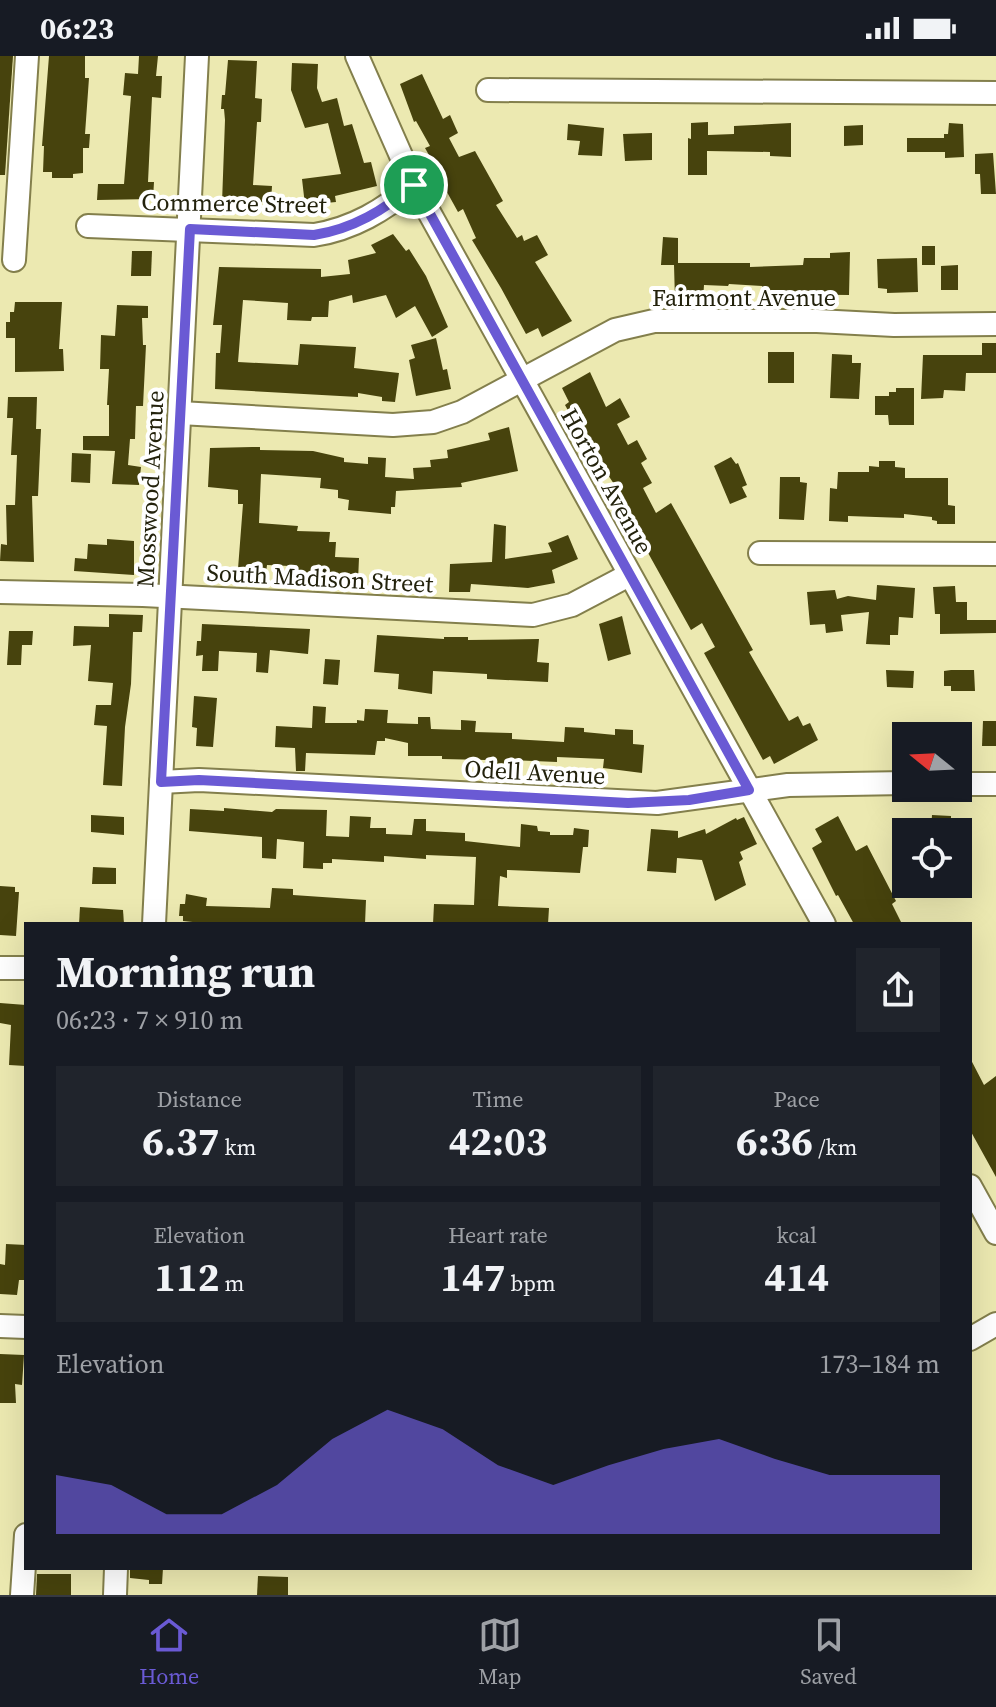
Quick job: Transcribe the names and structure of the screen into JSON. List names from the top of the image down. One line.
{"streets":{"street":["Commerce Street","Fairmont Avenue","Horton Avenue","Mosswood Avenue","South Madison Street","Odell Avenue"]},"crossings":[["Commerce Street","Horton Avenue"],["Commerce Street","Mosswood Avenue"],["Fairmont Avenue","Horton Avenue"],["Fairmont Avenue","Mosswood Avenue"],["Horton Avenue","South Madison Street"],["Horton Avenue","Odell Avenue"],["Mosswood Avenue","South Madison Street"],["Mosswood Avenue","Odell Avenue"]],"north":"left","page":{"status":"06:23","heading":["Morning run","06:23 · 7 × 910 m"],"stats":[["Distance","6.37 km"],["Time","42:03"],["Pace","6:36 /km"],["Elevation","112 m"],["Heart rate","147 bpm"],["kcal","414"]],"chart":["Elevation","173–184 m"],"tabs":["Home","Map","Saved"]}}
